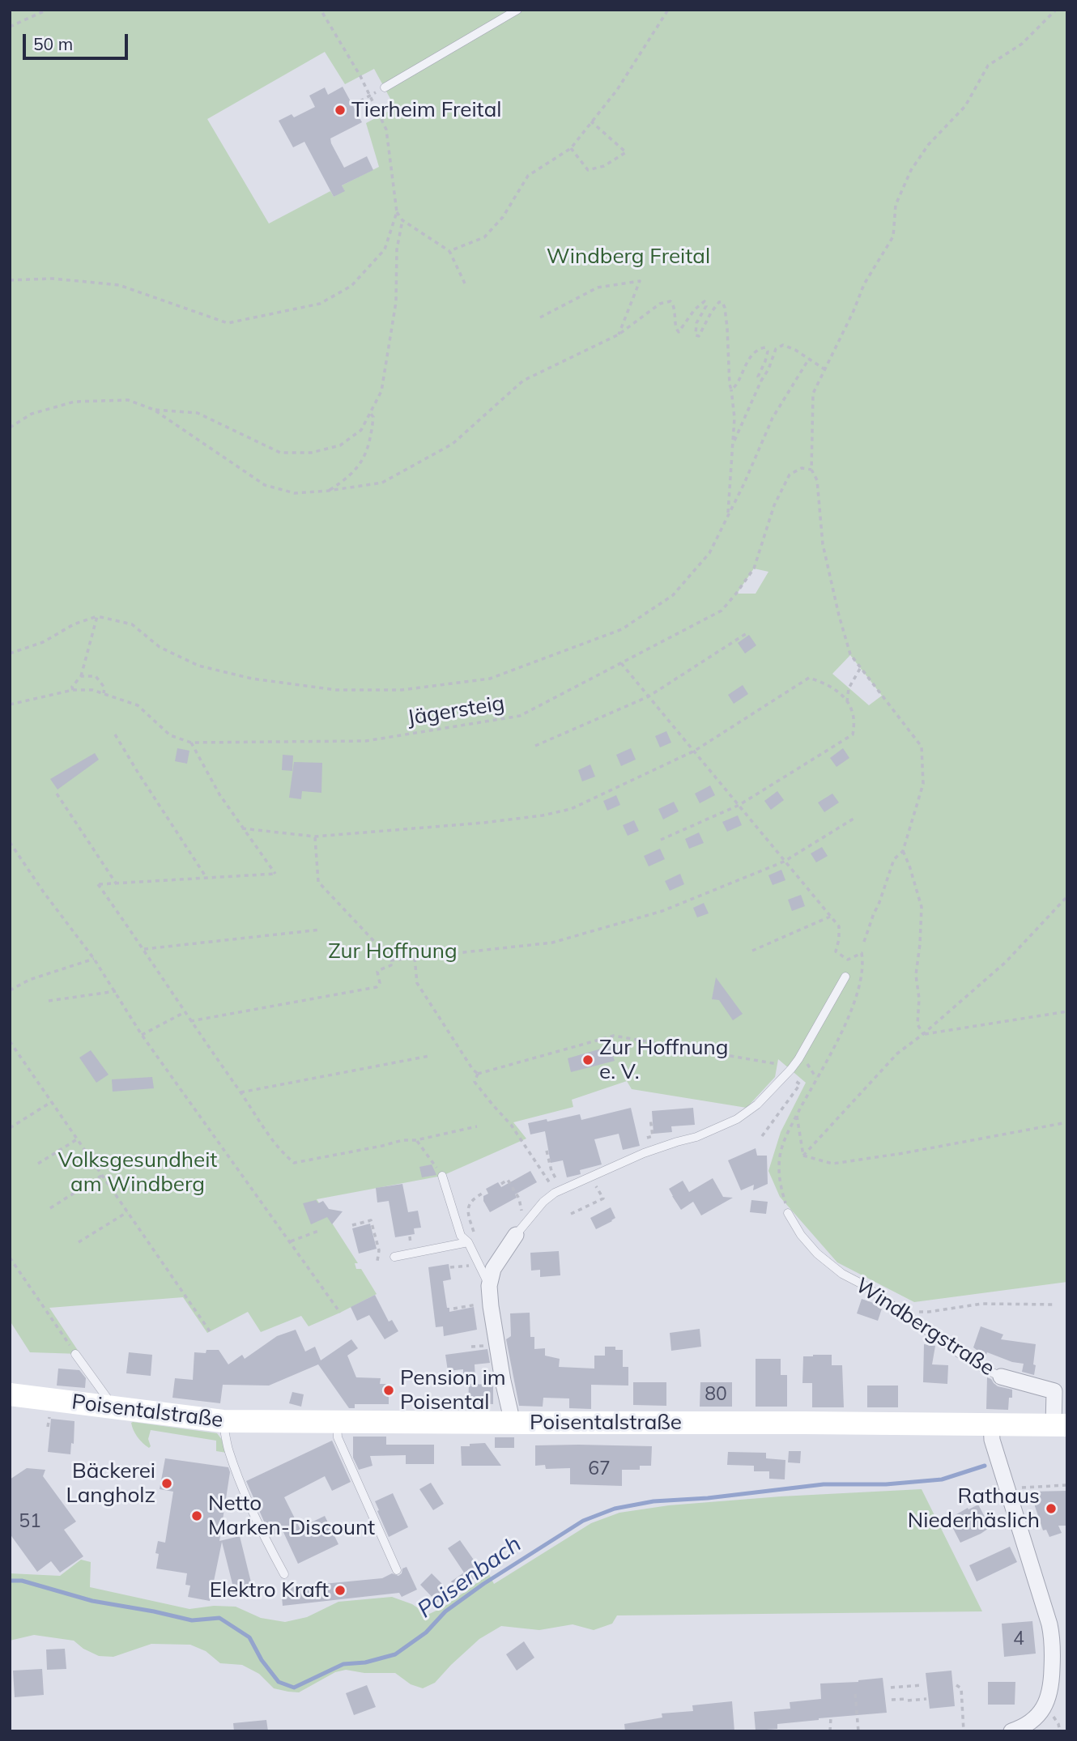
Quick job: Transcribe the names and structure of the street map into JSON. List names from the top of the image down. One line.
{"streets":{"main road":["Poisentalstraße"],"street":["Windbergstraße"],"path":["Jägersteig"]},"crossings":[["Windbergstraße","Poisentalstraße"]],"water":["Poisenbach"],"parks":["Windberg Freital","Zur Hoffnung","Volksgesundheit am Windberg"],"places":["Tierheim Freital","Zur Hoffnung e. V.","Pension im Poisental","Bäckerei Langholz","Rathaus Niederhäslich","Netto Marken-Discount","Elektro Kraft"],"house_numbers":["80","67","51","4"],"scale_bar":"50 m"}
